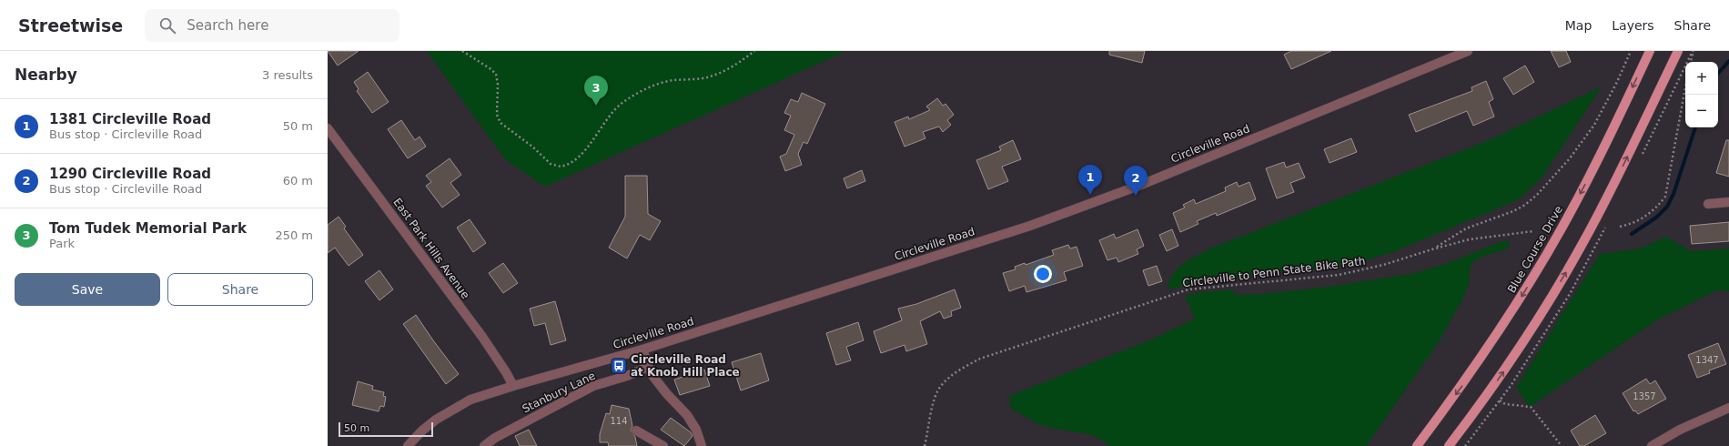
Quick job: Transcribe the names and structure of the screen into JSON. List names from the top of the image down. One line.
{"streets":{"main road":["Blue Course Drive"],"street":["Circleville Road","East Park Hills Avenue","Stanbury Lane"],"path":["Circleville to Penn State Bike Path"]},"crossings":[["Circleville Road","East Park Hills Avenue"]],"places":{"bus stop":["Circleville Road at Knob Hill Place"]},"house_numbers":["1347","1357","114"],"scale_bar":"50 m","page":{"header":"Streetwise","search":"Search here","nav":["Map","Layers","Share"],"heading":["Nearby","3 results"],"map_buttons":["+","−"],"pins":["3","1","2"],"list":[{"mark":"1","name":"1381 Circleville Road","note":"Bus stop · Circleville Road","value":"50 m"},{"mark":"2","name":"1290 Circleville Road","note":"Bus stop · Circleville Road","value":"60 m"},{"mark":"3","name":"Tom Tudek Memorial Park","note":"Park","value":"250 m"}],"buttons":["Save","Share"],"scale":"50 m"}}
